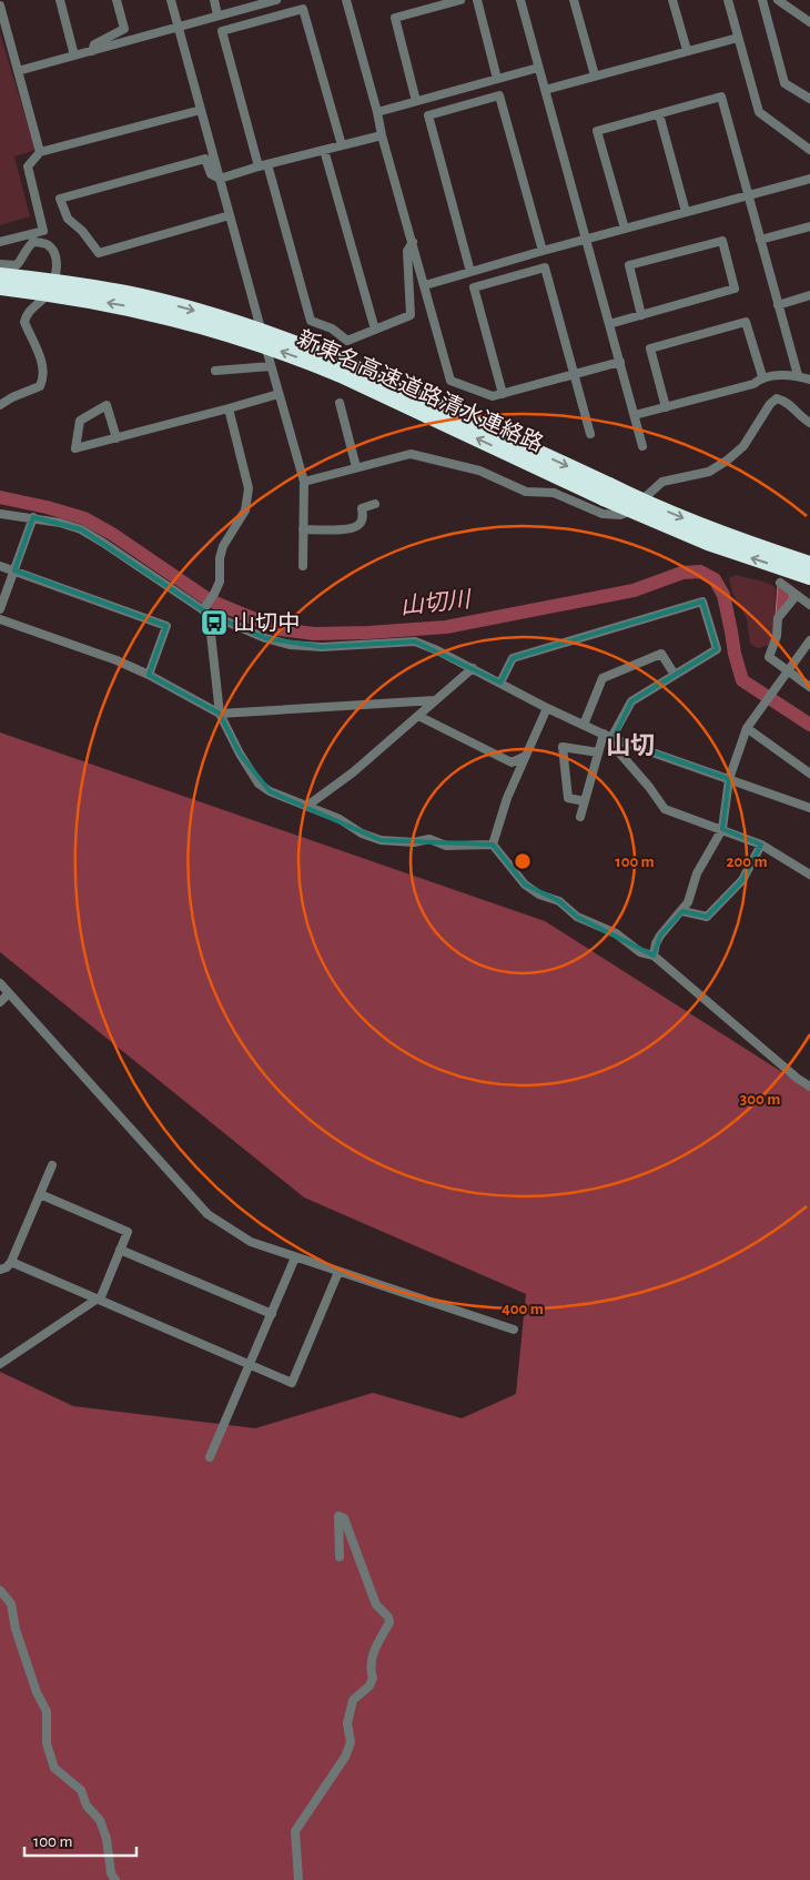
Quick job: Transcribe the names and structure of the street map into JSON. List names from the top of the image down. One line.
{"streets":{"highway":["新東名高速道路清水連絡路"]},"districts":["山切"],"water":["山切川"],"places":{"bus stop":["山切中"]},"scale_bar":"100 m","rings":["100 m","200 m","300 m","400 m"]}
